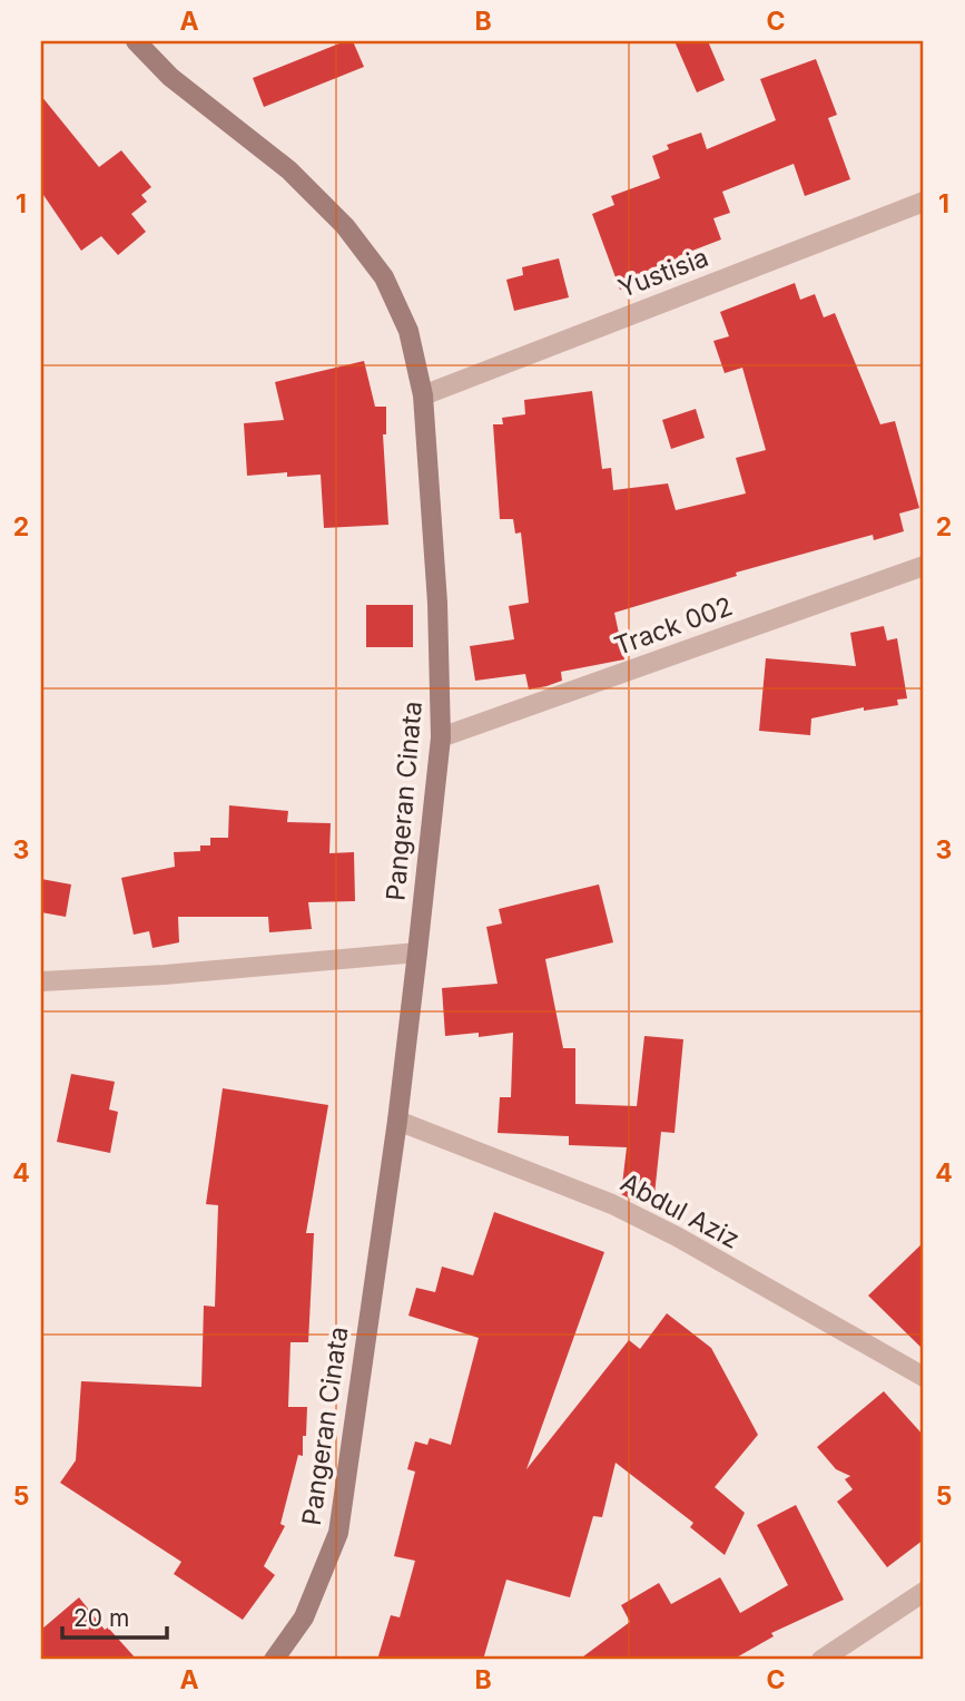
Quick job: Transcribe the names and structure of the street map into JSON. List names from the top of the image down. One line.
{"streets":{"street":["Yustisia","Track 002","Pangeran Cinata","Abdul Aziz"]},"crossings":[["Yustisia","Pangeran Cinata"],["Track 002","Pangeran Cinata"],["Pangeran Cinata","Abdul Aziz"]],"scale_bar":"20 m","grid":{"columns":["A","B","C"],"rows":["1","2","3","4","5"]}}
